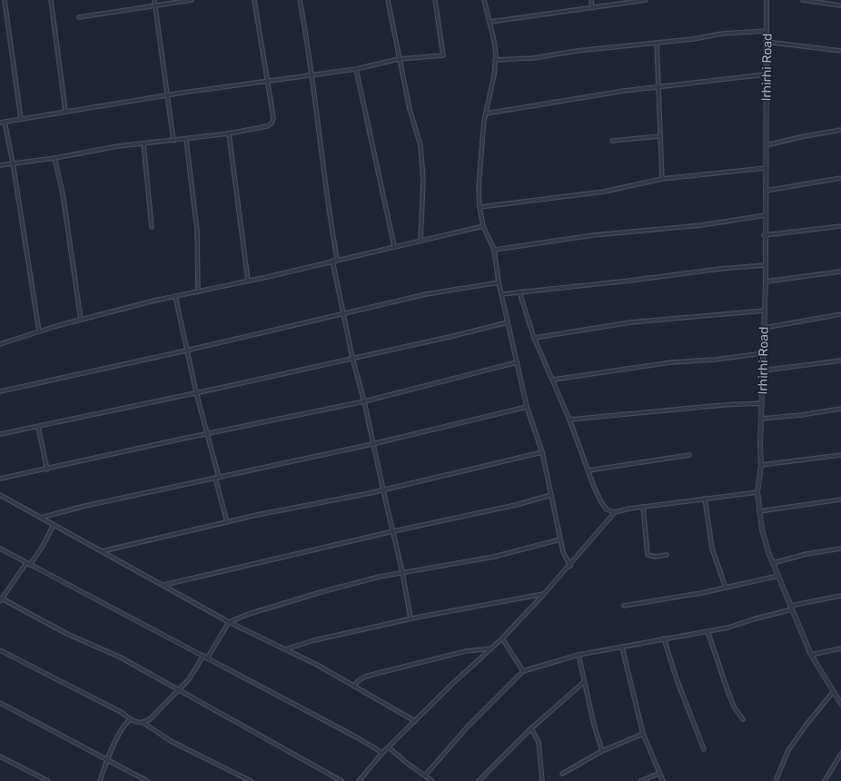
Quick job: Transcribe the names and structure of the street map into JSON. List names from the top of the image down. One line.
{"streets":{"street":["Irhirhi Road"]}}
